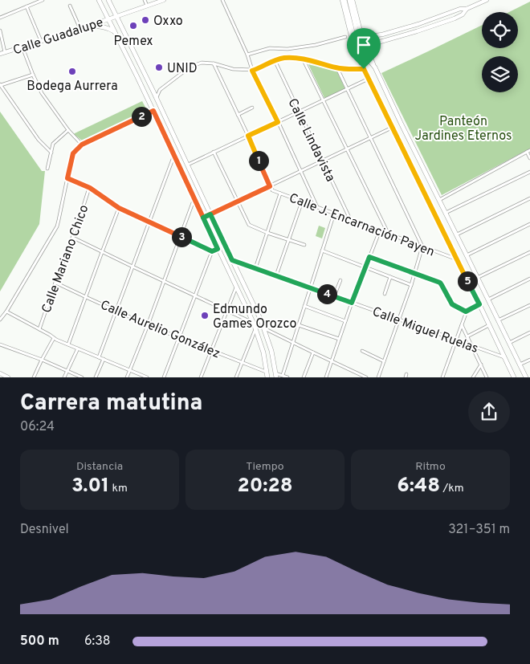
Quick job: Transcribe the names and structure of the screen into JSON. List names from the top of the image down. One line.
{"streets":{"street":["Calle Guadalupe","Calle Lindavista","Calle J. Encarnación Payen","Calle Mariano Chico","Calle Aurelio González","Calle Miguel Ruelas"]},"crossings":[["Calle Lindavista","Calle J. Encarnación Payen"],["Calle Mariano Chico","Calle Aurelio González"]],"parks":["Panteón Jardines Eternos"],"places":["Oxxo","Pemex","UNID","Bodega Aurrera","Edmundo Games Orozco"],"page":{"pins":["2","1","3","5","4"],"heading":["Carrera matutina","06:24"],"stats":[["Distancia","3.01 km"],["Tiempo","20:28"],["Ritmo","6:48 /km"]],"chart":["Desnivel","321–351 m"],"list":[{"name":"500 m","note":"6:38"}]}}
